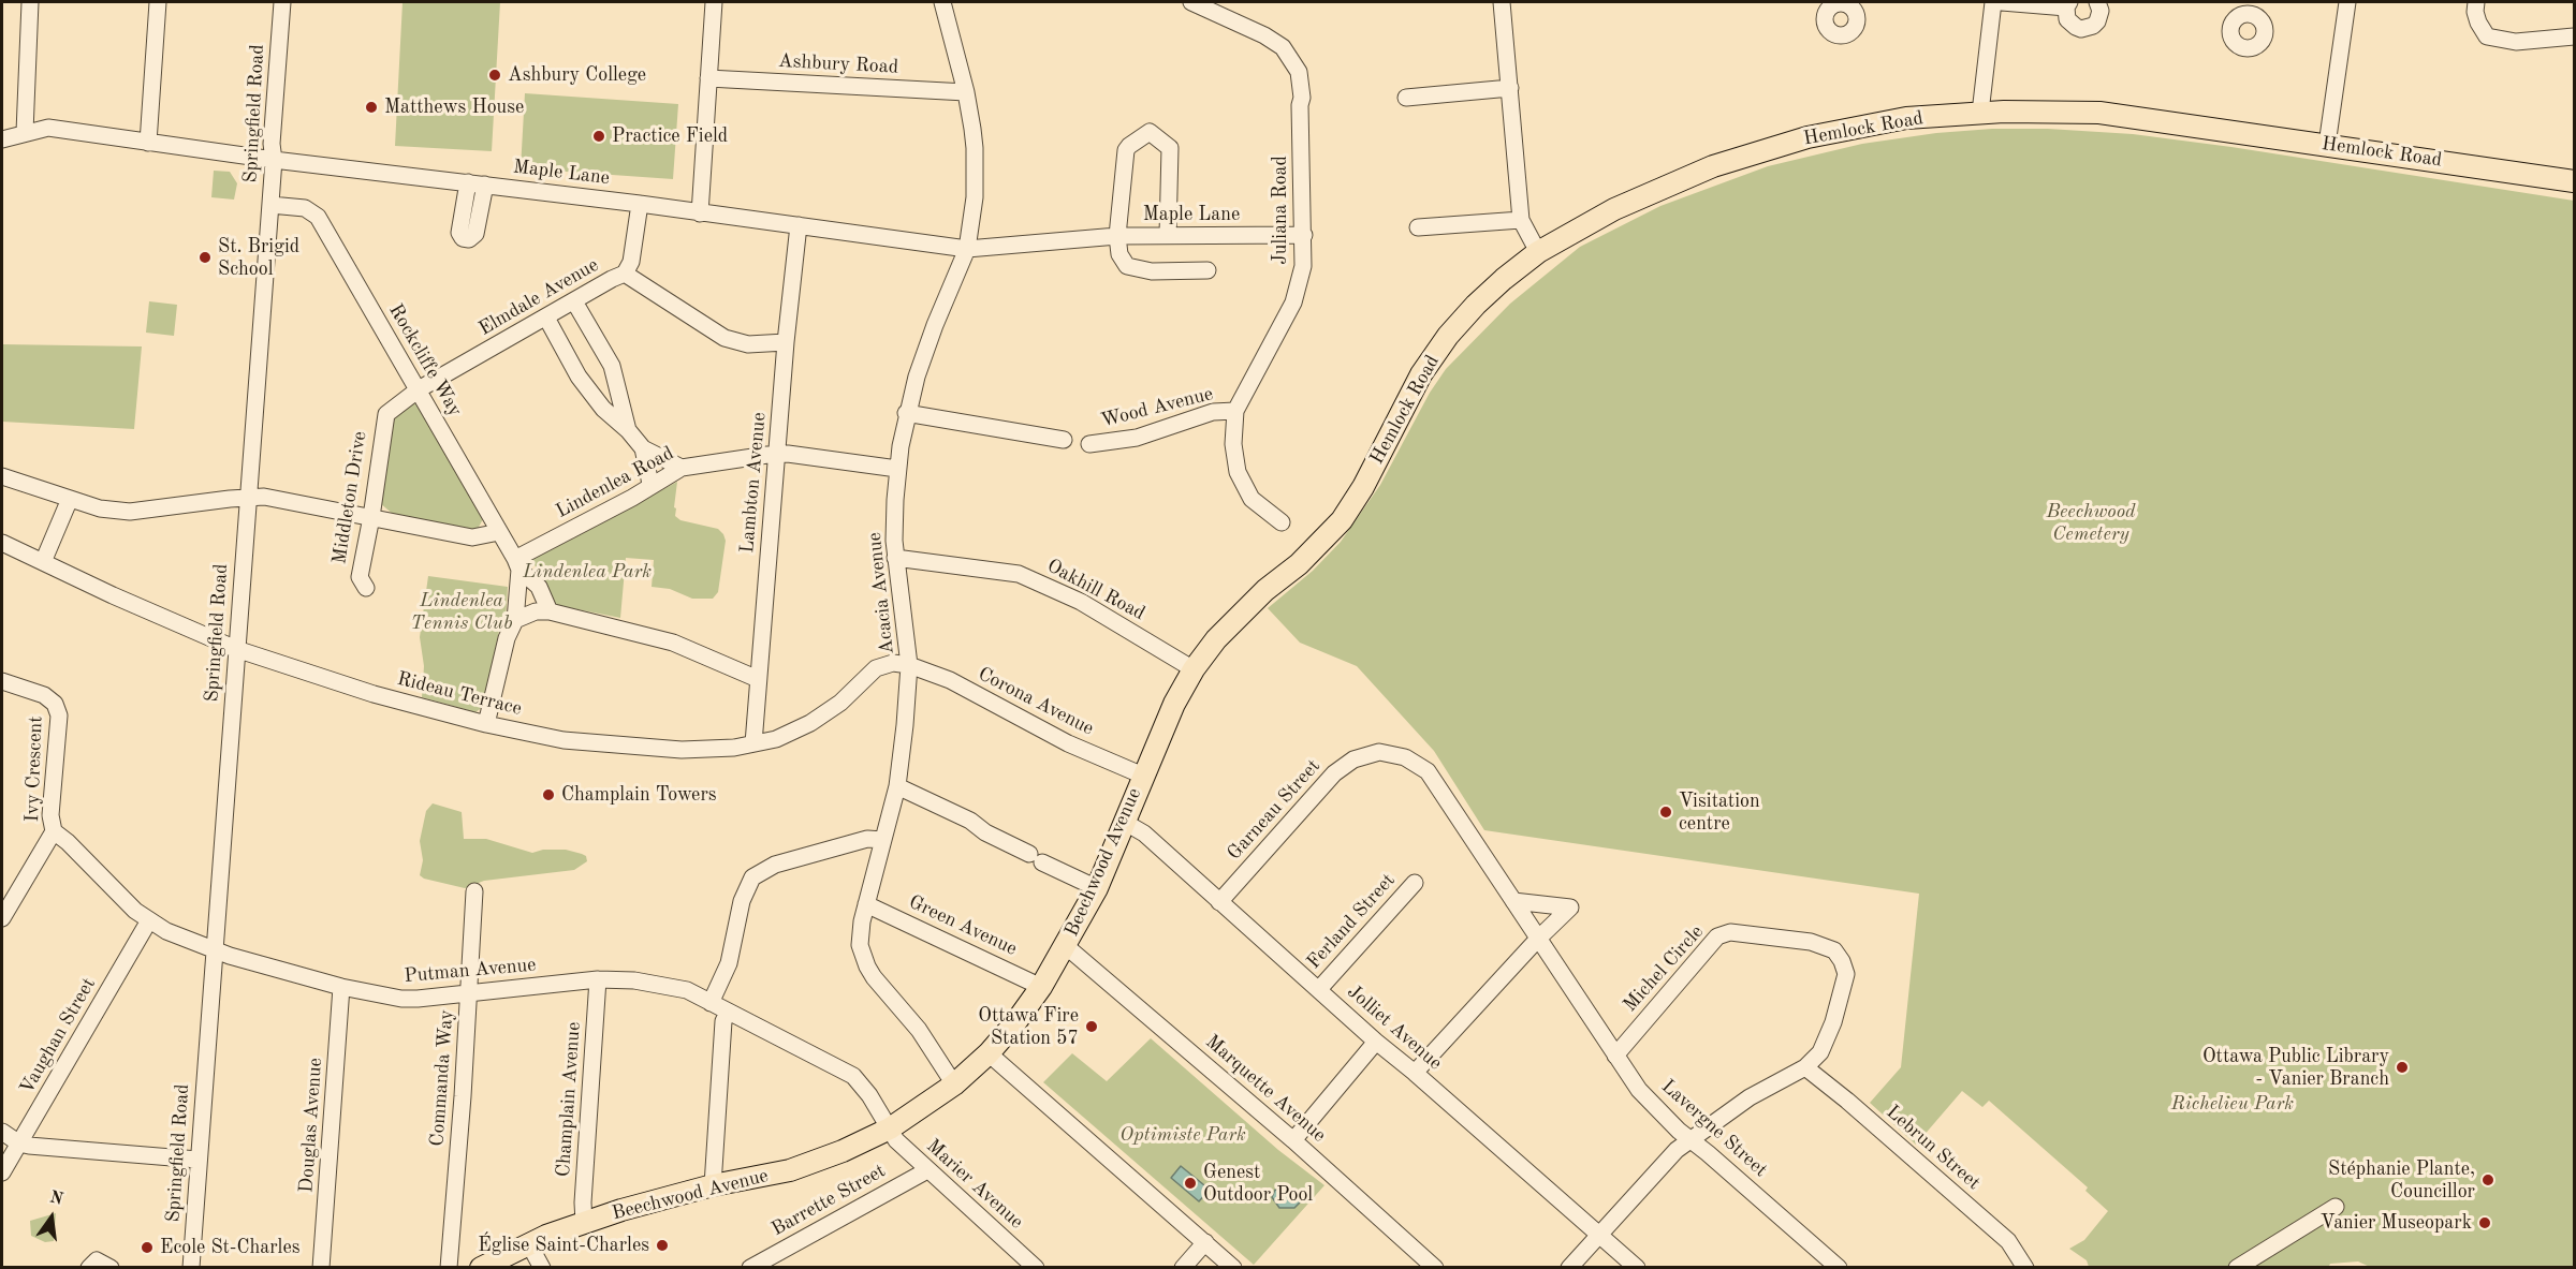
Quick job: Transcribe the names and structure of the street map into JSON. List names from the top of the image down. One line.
{"streets":{"main road":["Hemlock Road","Beechwood Avenue"],"street":["Ashbury Road","Springfield Road","Maple Lane","Juliana Road","Elmdale Avenue","Rockcliffe Way","Wood Avenue","Lindenlea Road","Lambton Avenue","Middleton Drive","Oakhill Road","Acacia Avenue","Rideau Terrace","Corona Avenue","Ivy Crescent","Garneau Street","Ferland Street","Green Avenue","Michel Circle","Putman Avenue","Jolliet Avenue","Vaughan Street","Commanda Way","Marquette Avenue","Champlain Avenue","Douglas Avenue","Lavergne Street","Lebrun Street","Marier Avenue","Barrette Street"]},"crossings":[["Ashbury Road","Acacia Avenue"],["Springfield Road","Maple Lane"],["Springfield Road","Rockcliffe Way"],["Springfield Road","Rideau Terrace"],["Springfield Road","Putman Avenue"],["Hemlock Road","Beechwood Avenue"],["Maple Lane","Juliana Road"],["Maple Lane","Lambton Avenue"],["Maple Lane","Acacia Avenue"],["Juliana Road","Wood Avenue"],["Elmdale Avenue","Rockcliffe Way"],["Elmdale Avenue","Lambton Avenue"],["Elmdale Avenue","Middleton Drive"],["Rockcliffe Way","Lindenlea Road"],["Rockcliffe Way","Middleton Drive"],["Lindenlea Road","Lambton Avenue"],["Lindenlea Road","Acacia Avenue"],["Lambton Avenue","Rideau Terrace"],["Oakhill Road","Acacia Avenue"],["Oakhill Road","Beechwood Avenue"],["Acacia Avenue","Rideau Terrace"],["Acacia Avenue","Corona Avenue"],["Acacia Avenue","Beechwood Avenue"],["Acacia Avenue","Green Avenue"],["Rideau Terrace","Corona Avenue"],["Corona Avenue","Beechwood Avenue"],["Ivy Crescent","Putman Avenue"],["Garneau Street","Jolliet Avenue"],["Garneau Street","Lavergne Street"],["Beechwood Avenue","Green Avenue"],["Beechwood Avenue","Putman Avenue"],["Beechwood Avenue","Jolliet Avenue"],["Beechwood Avenue","Marquette Avenue"],["Beechwood Avenue","Champlain Avenue"],["Beechwood Avenue","Marier Avenue"],["Ferland Street","Jolliet Avenue"],["Michel Circle","Jolliet Avenue"],["Michel Circle","Lavergne Street"],["Michel Circle","Lebrun Street"],["Putman Avenue","Vaughan Street"],["Putman Avenue","Commanda Way"],["Putman Avenue","Champlain Avenue"],["Putman Avenue","Douglas Avenue"],["Putman Avenue","Marier Avenue"],["Marier Avenue","Barrette Street"]],"parks":["Beechwood Cemetery","Lindenlea Park","Lindenlea Tennis Club","Richelieu Park","Optimiste Park"],"places":["Ashbury College","Matthews House","Practice Field","St. Brigid School","Champlain Towers","Visitation centre","Ottawa Fire Station 57","Ottawa Public Library - Vanier Branch","Stéphanie Plante, Councillor","Genest Outdoor Pool","Vanier Museopark","Église Saint-Charles","Ecole St-Charles"],"north":"top"}
